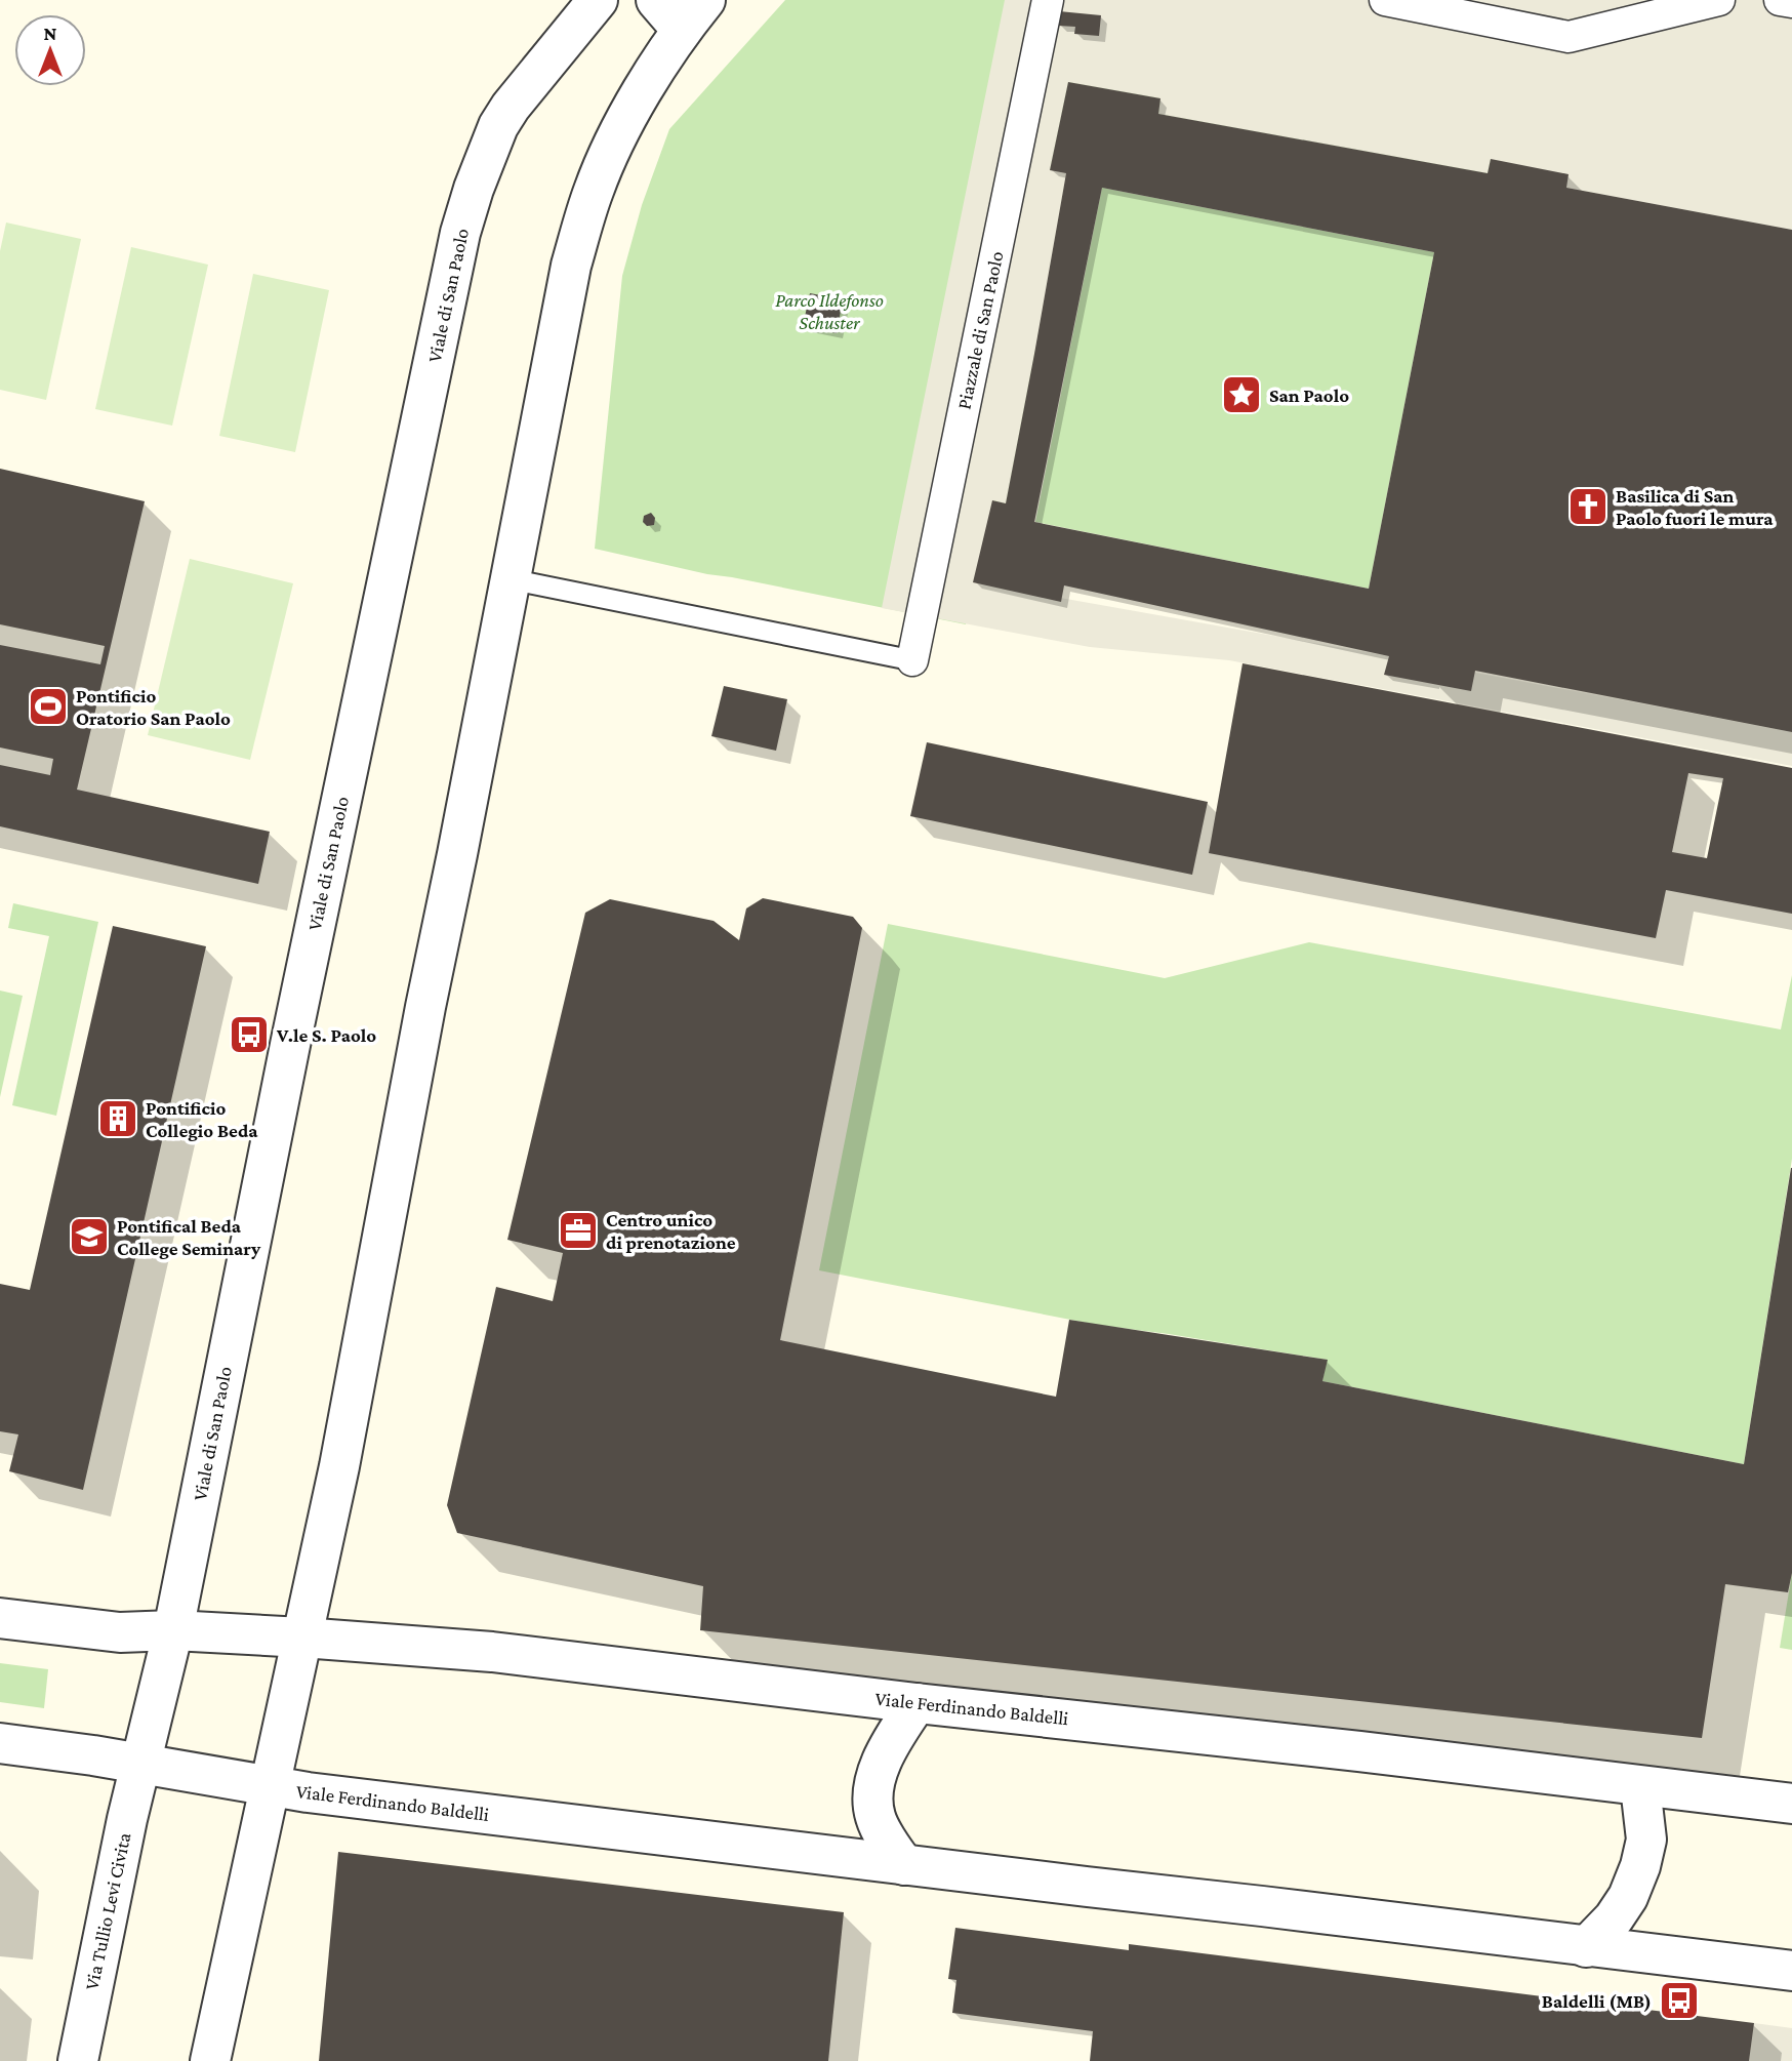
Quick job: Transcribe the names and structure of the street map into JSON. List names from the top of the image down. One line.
{"streets":{"street":["Viale di San Paolo","Piazzale di San Paolo","Viale Ferdinando Baldelli","Via Tullio Levi Civita"]},"crossings":[["Viale di San Paolo","Viale Ferdinando Baldelli"],["Viale di San Paolo","Via Tullio Levi Civita"],["Viale Ferdinando Baldelli","Via Tullio Levi Civita"]],"parks":["Parco Ildefonso Schuster"],"places":{"place":["San Paolo"],"church":["Basilica di San Paolo fuori le mura"],"sports":["Pontificio Oratorio San Paolo"],"bus stop":["V.le S. Paolo","Baldelli (MB)"],"building":["Pontificio Collegio Beda"],"office":["Centro unico di prenotazione"],"school or university":["Pontifical Beda College Seminary"]},"north":"top"}
